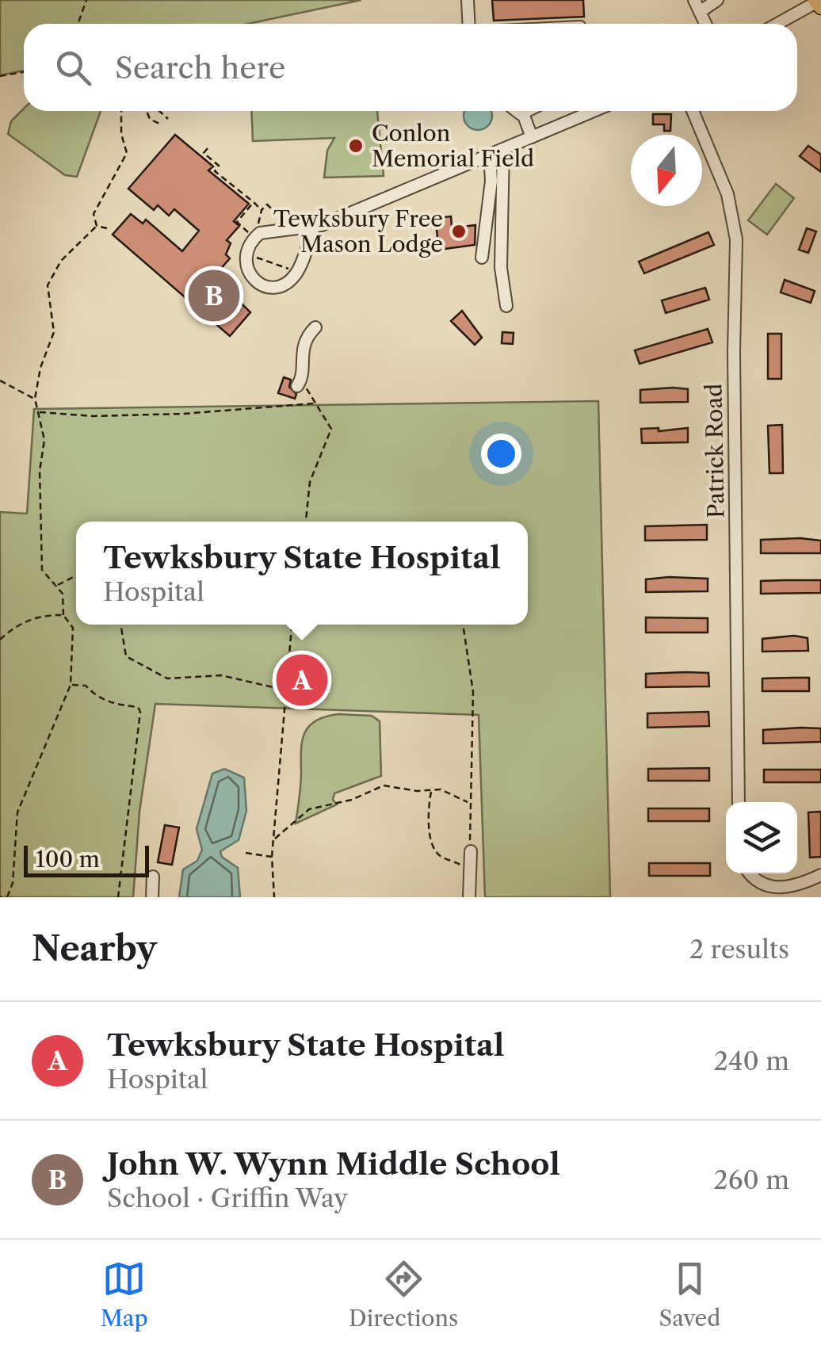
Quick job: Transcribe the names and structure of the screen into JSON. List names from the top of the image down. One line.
{"streets":{"street":["Patrick Road"]},"places":["Conlon Memorial Field","Tewksbury Free Mason Lodge"],"scale_bar":"100 m","north":"bottom","page":{"search":"Search here","pins":["B","A"],"popup":["Tewksbury State Hospital","Hospital"],"scale":"100 m","heading":["Nearby","2 results"],"list":[{"mark":"A","name":"Tewksbury State Hospital","note":"Hospital","value":"240 m"},{"mark":"B","name":"John W. Wynn Middle School","note":"School · Griffin Way","value":"260 m"}],"nav":["Map","Directions","Saved"]}}
